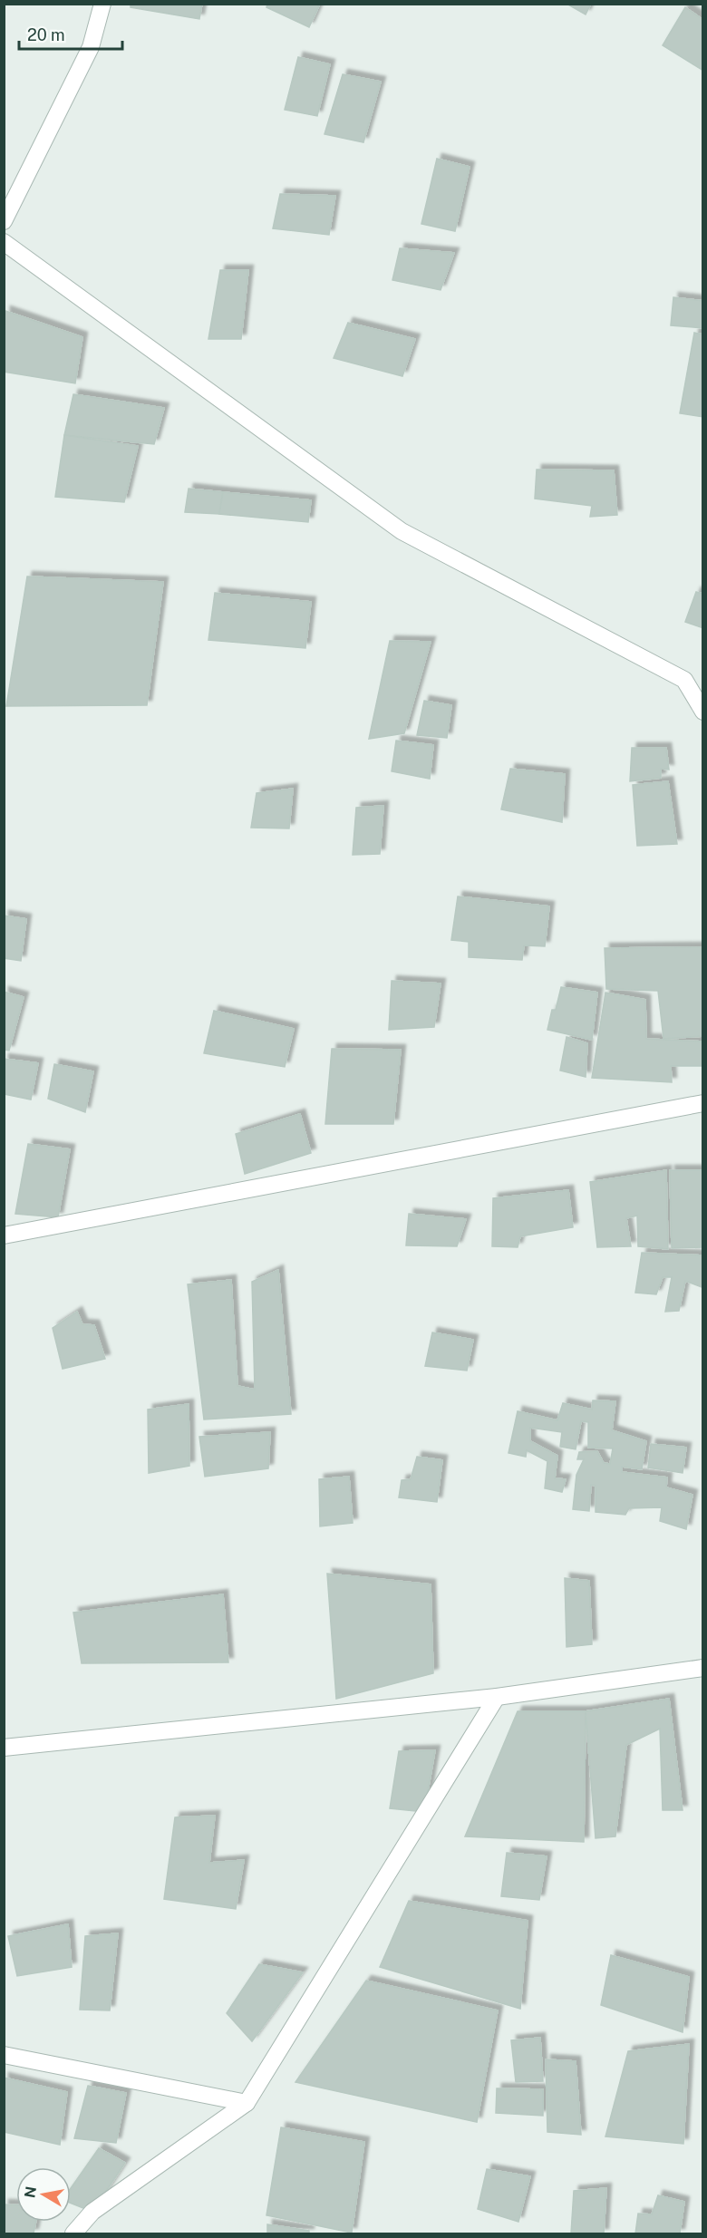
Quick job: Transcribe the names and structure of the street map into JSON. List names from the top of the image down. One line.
{"scale_bar":"20 m","north":"left"}
